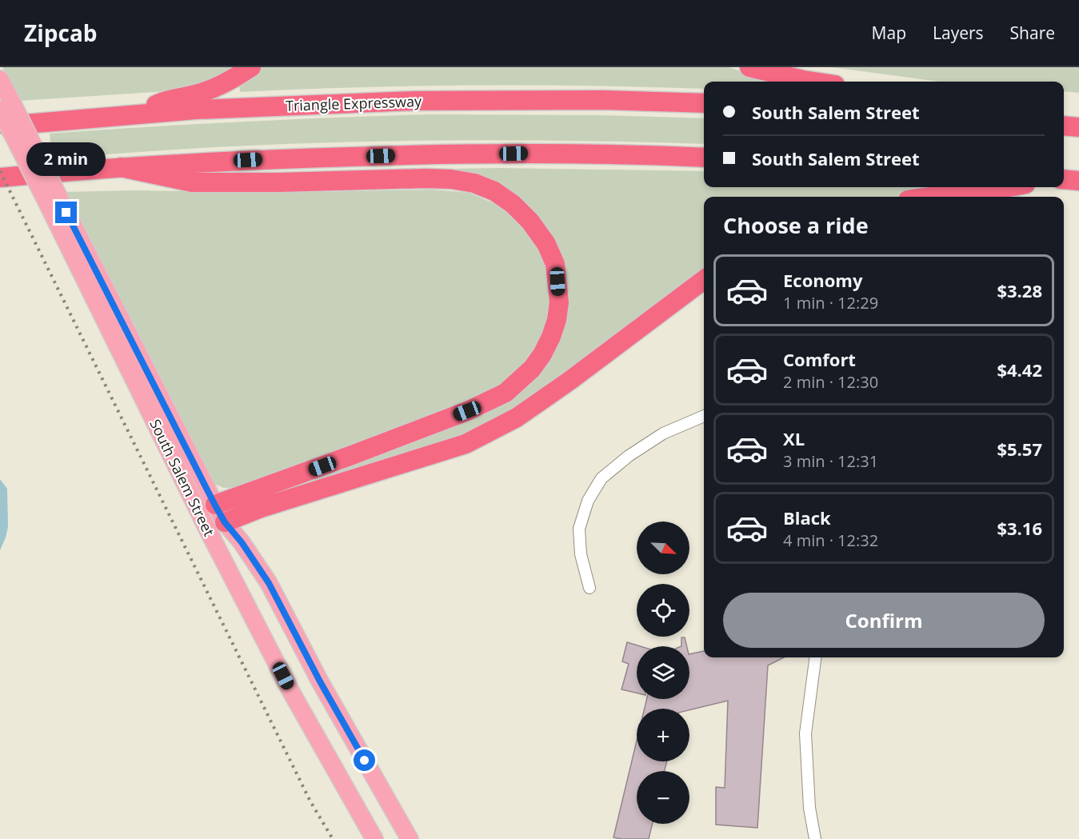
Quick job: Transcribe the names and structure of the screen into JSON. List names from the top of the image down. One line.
{"streets":{"highway":["Triangle Expressway"],"main road":["South Salem Street"]},"north":"bottom right","page":{"header":"Zipcab","nav":["Map","Layers","Share"],"banner":["South Salem Street","South Salem Street"],"bubble":"2 min","heading":"Choose a ride","list":[{"name":"Economy","note":"1 min · 12:29","value":"$3.28"},{"name":"Comfort","note":"2 min · 12:30","value":"$4.42"},{"name":"XL","note":"3 min · 12:31","value":"$5.57"},{"name":"Black","note":"4 min · 12:32","value":"$3.16"}],"map_buttons":["+","−"],"buttons":"Confirm"}}
